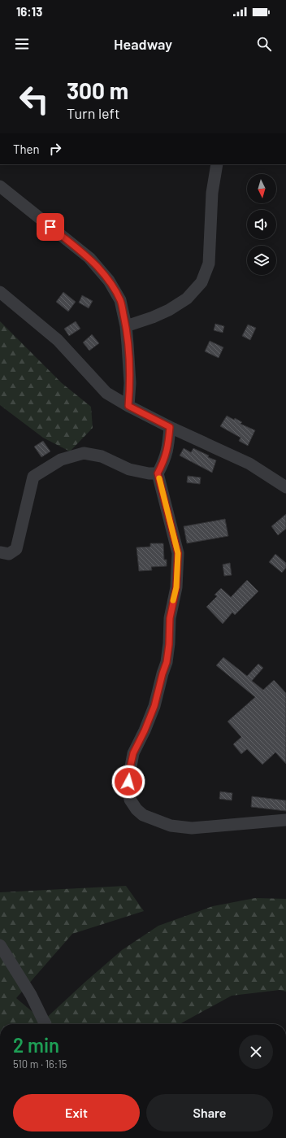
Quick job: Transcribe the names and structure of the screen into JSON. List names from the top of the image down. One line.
{"north":"bottom","page":{"status":"16:13","header":"Headway","turn":["300 m","Turn left"],"then":"Then","heading":["2 min","510 m · 16:15"],"buttons":["Exit","Share"]}}
